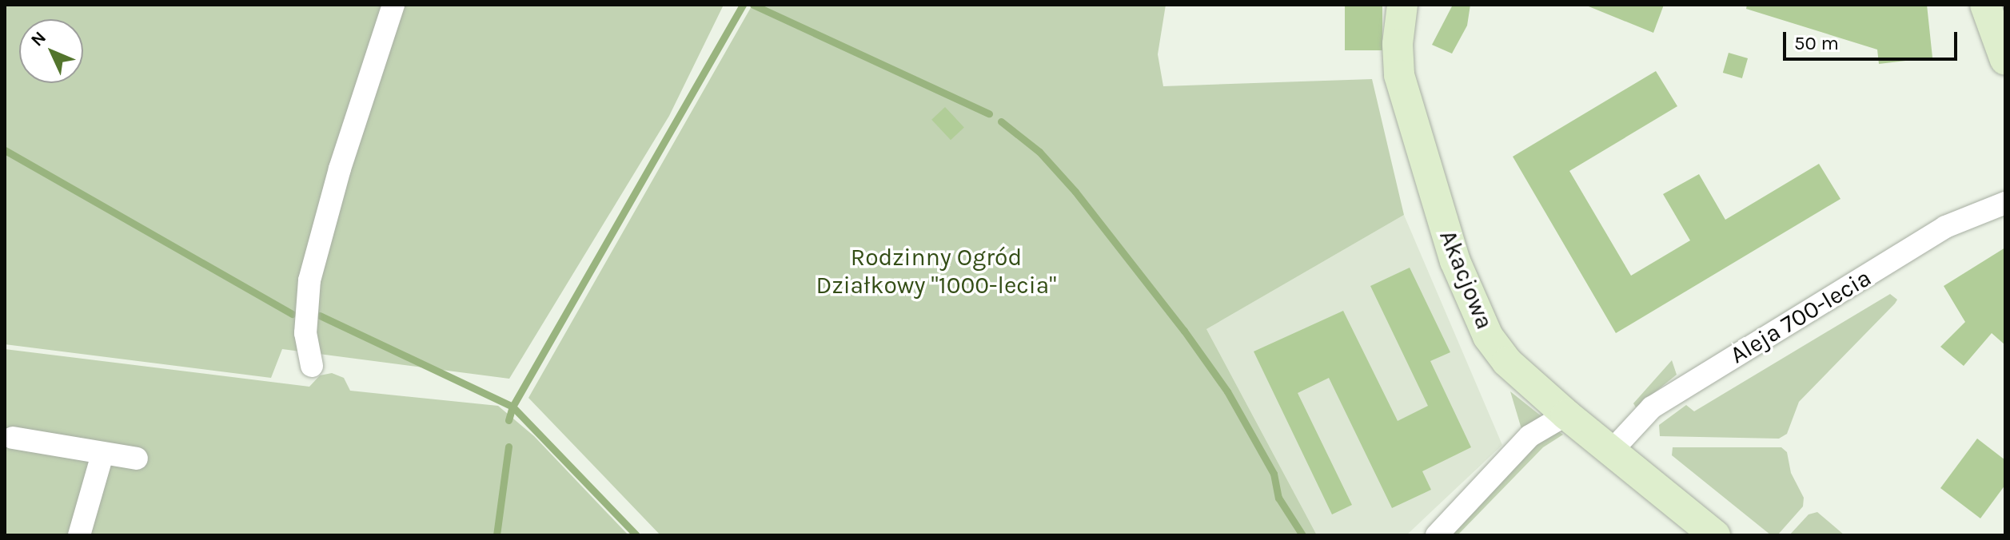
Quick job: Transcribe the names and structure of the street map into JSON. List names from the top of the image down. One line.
{"streets":{"street":["Akacjowa","Aleja 700-lecia"]},"crossings":[["Akacjowa","Aleja 700-lecia"]],"parks":["Rodzinny Ogród Działkowy \"1000-lecia\""],"scale_bar":"50 m","north":"top left"}
